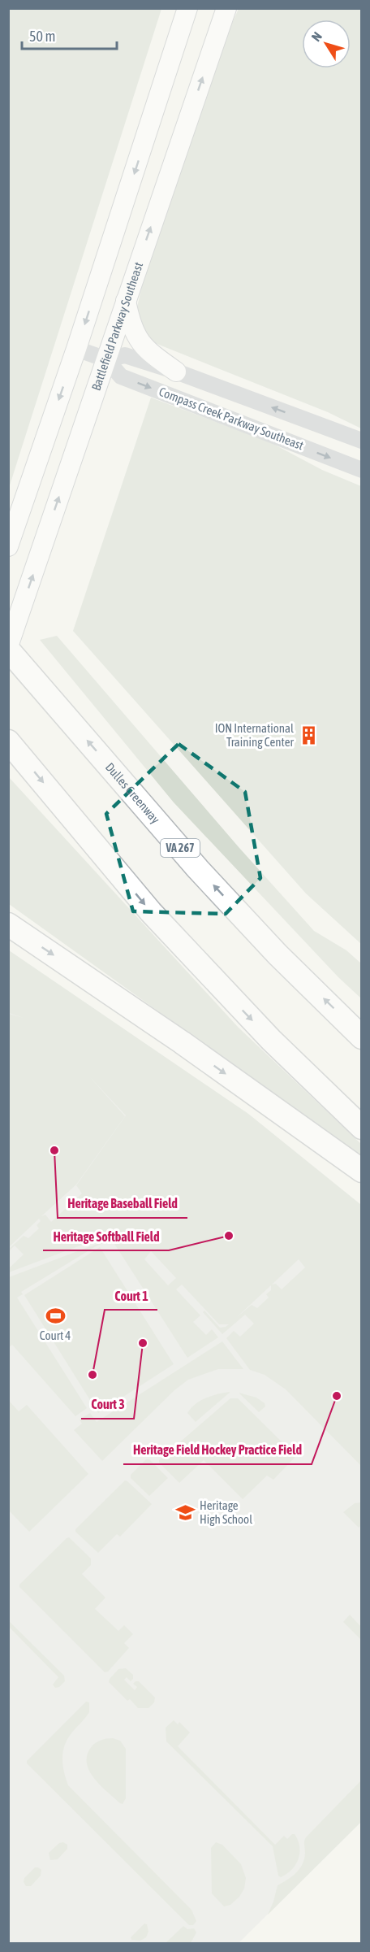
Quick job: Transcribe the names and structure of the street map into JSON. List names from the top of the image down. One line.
{"streets":{"highway":["Dulles Greenway","VA 267"],"main road":["Battlefield Parkway Southeast"],"street":["Compass Creek Parkway Southeast"]},"crossings":[["Battlefield Parkway Southeast","Compass Creek Parkway Southeast"],["Battlefield Parkway Southeast","Dulles Greenway"]],"places":{"building":["ION International Training Center"],"other":["Heritage Baseball Field","Heritage Softball Field","Court 3","Court 1","Heritage Field Hockey Practice Field"],"sports":["Court 4"],"school or university":["Heritage High School"]},"scale_bar":"50 m","north":"top left"}
